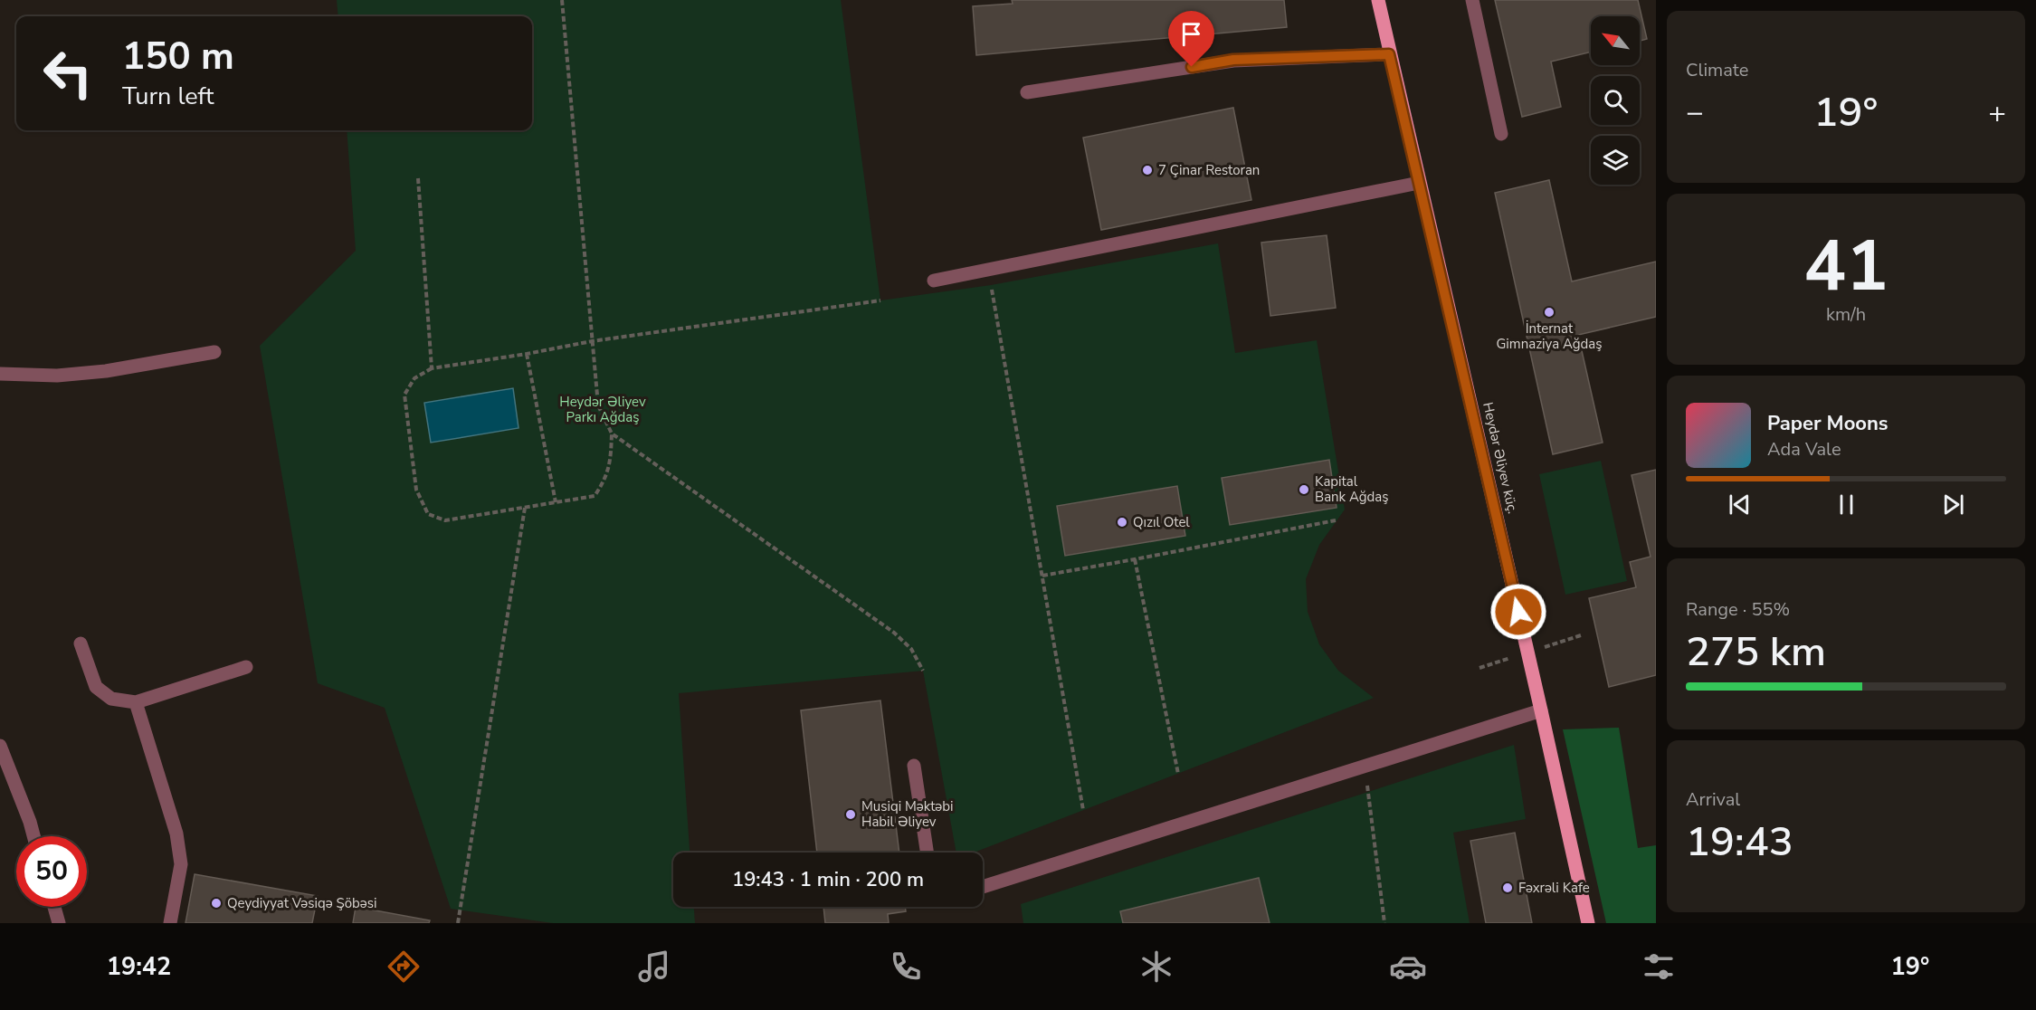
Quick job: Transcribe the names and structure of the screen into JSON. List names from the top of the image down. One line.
{"streets":{"main road":["Heydər Əliyev küç."]},"parks":["Heydər Əliyev Parkı Ağdaş"],"places":["7 Çinar Restoran","İnternat Gimnaziya Ağdaş","Kapital Bank Ağdaş","Qızıl Otel","Musiqi Məktəbi Habil Əliyev","Fəxrəli Kafe","Qeydiyyat Vəsiqə Şöbəsi"],"north":"top left","page":{"tile":["Climate",["41","km/h"],["Range · 55%","275 km"],["Arrival","19:43"]],"turn":["150 m","Turn left"],"heat":["−","19°","+"],"song":["Paper Moons","Ada Vale"],"limit":"50","trip":"19:43 · 1 min · 200 m","tabs":["19:42","19°"]}}
